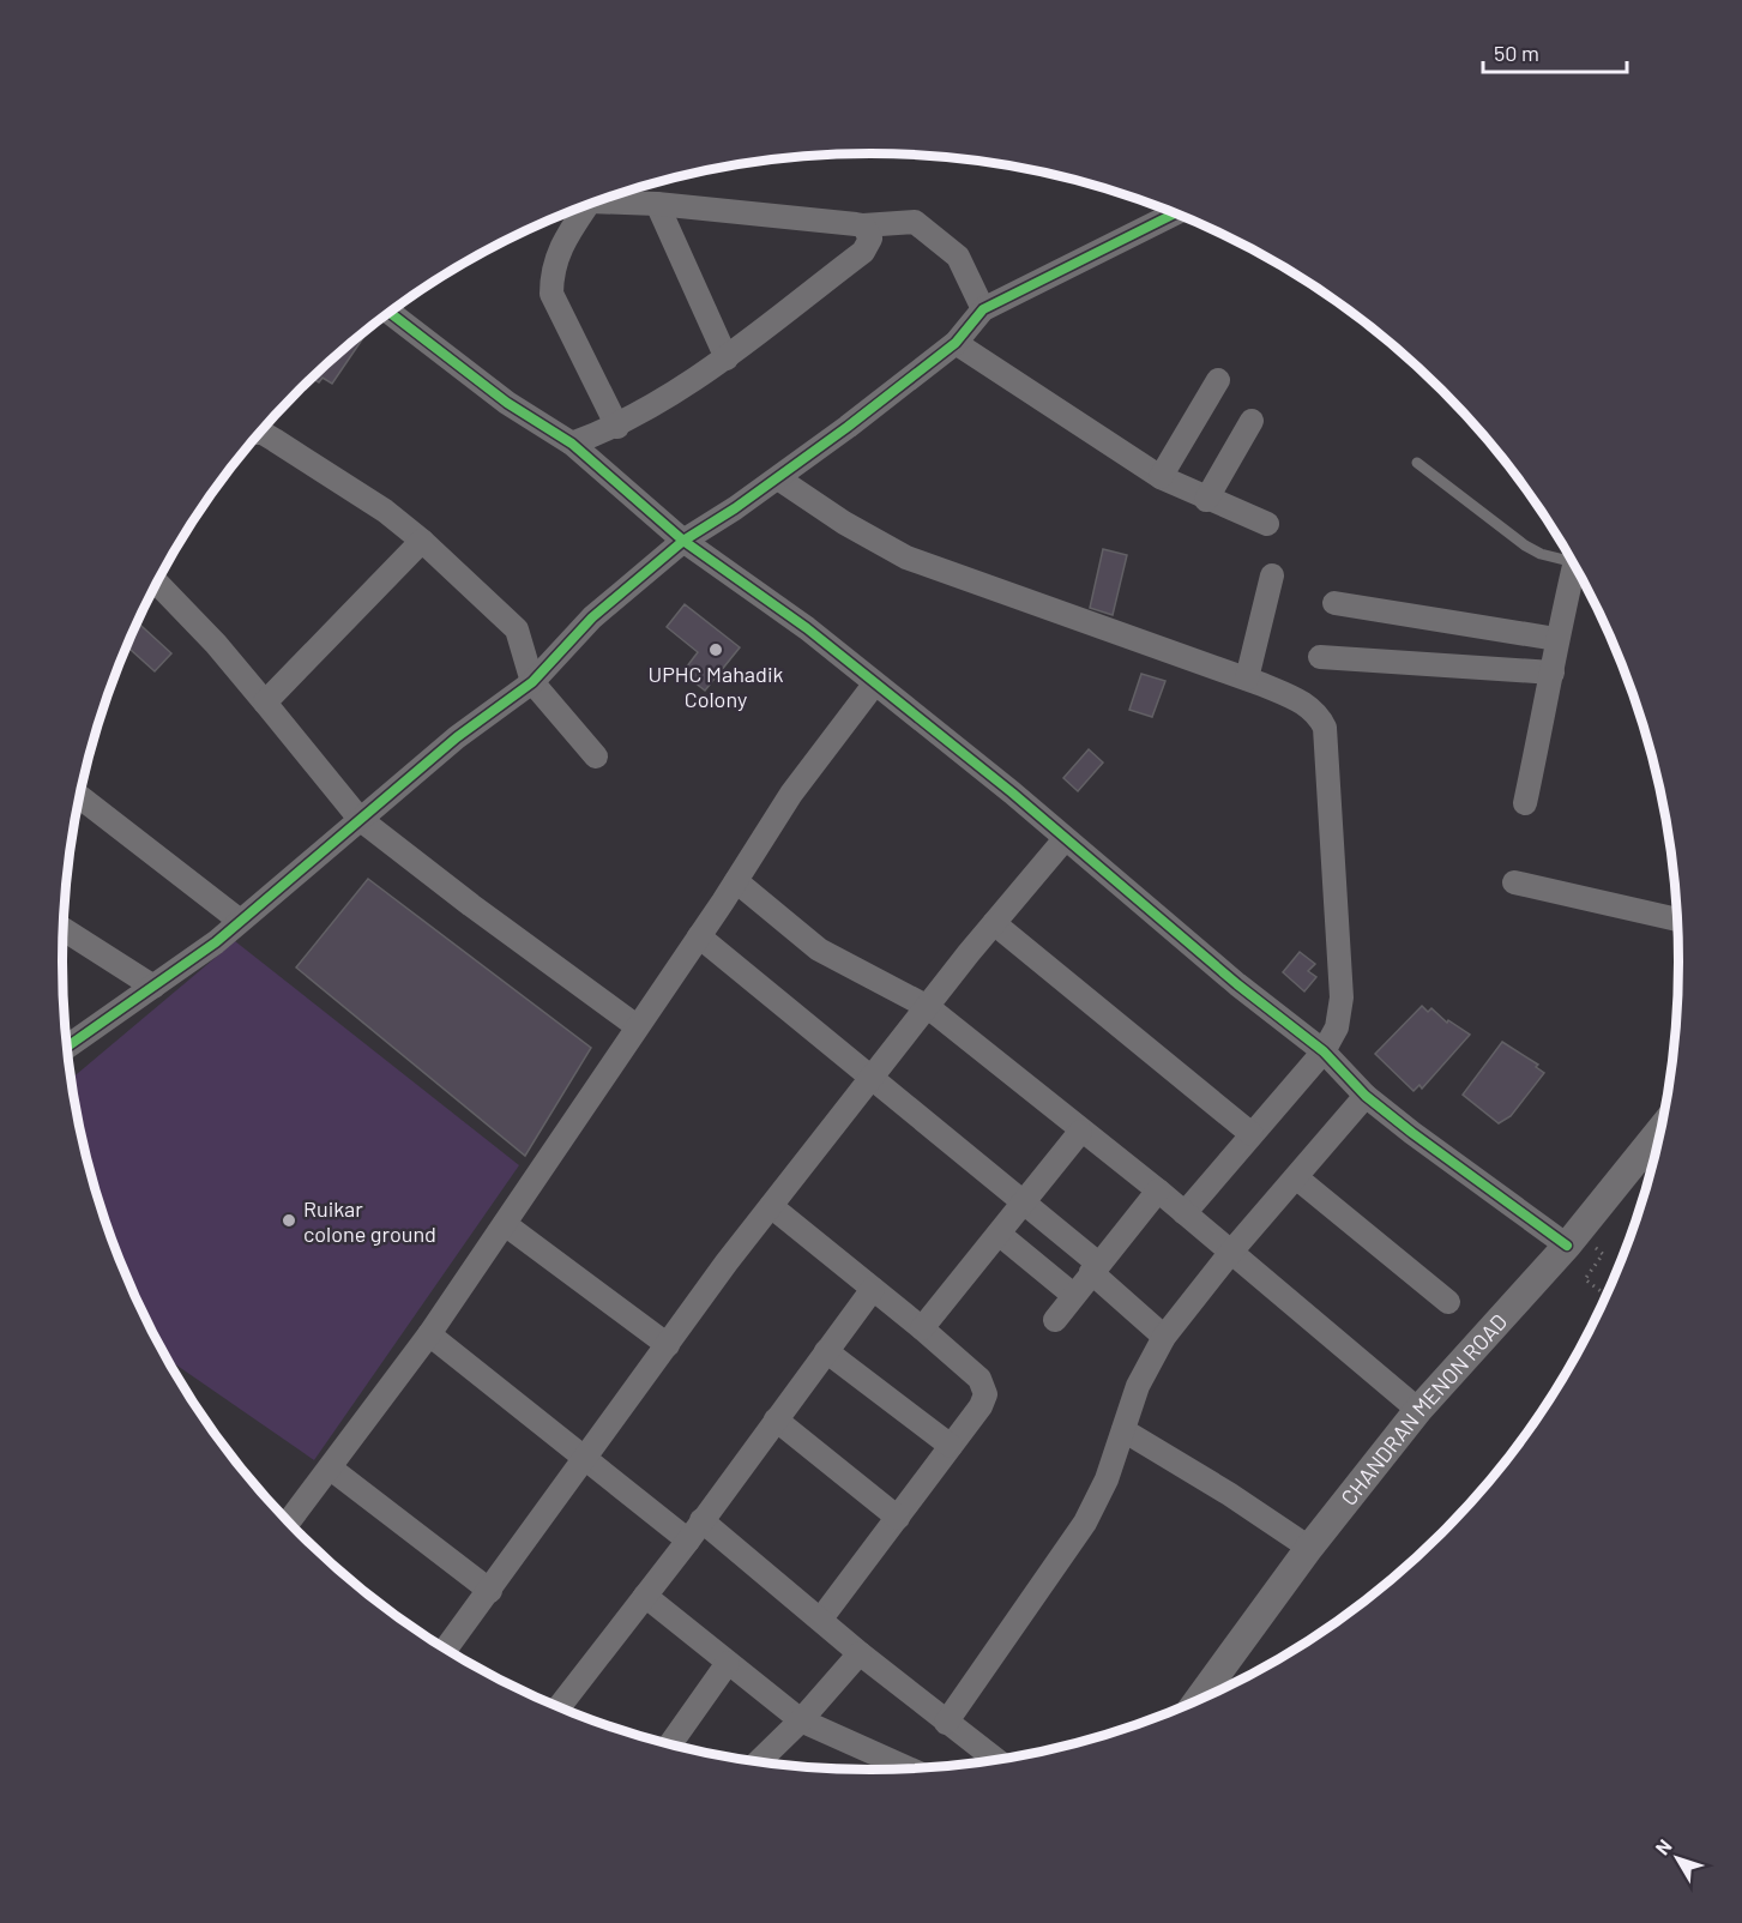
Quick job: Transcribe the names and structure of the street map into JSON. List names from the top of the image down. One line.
{"streets":{"street":["CHANDRAN MENON ROAD"]},"places":["UPHC Mahadik Colony","Ruikar colone ground"],"scale_bar":"50 m","north":"top left"}
